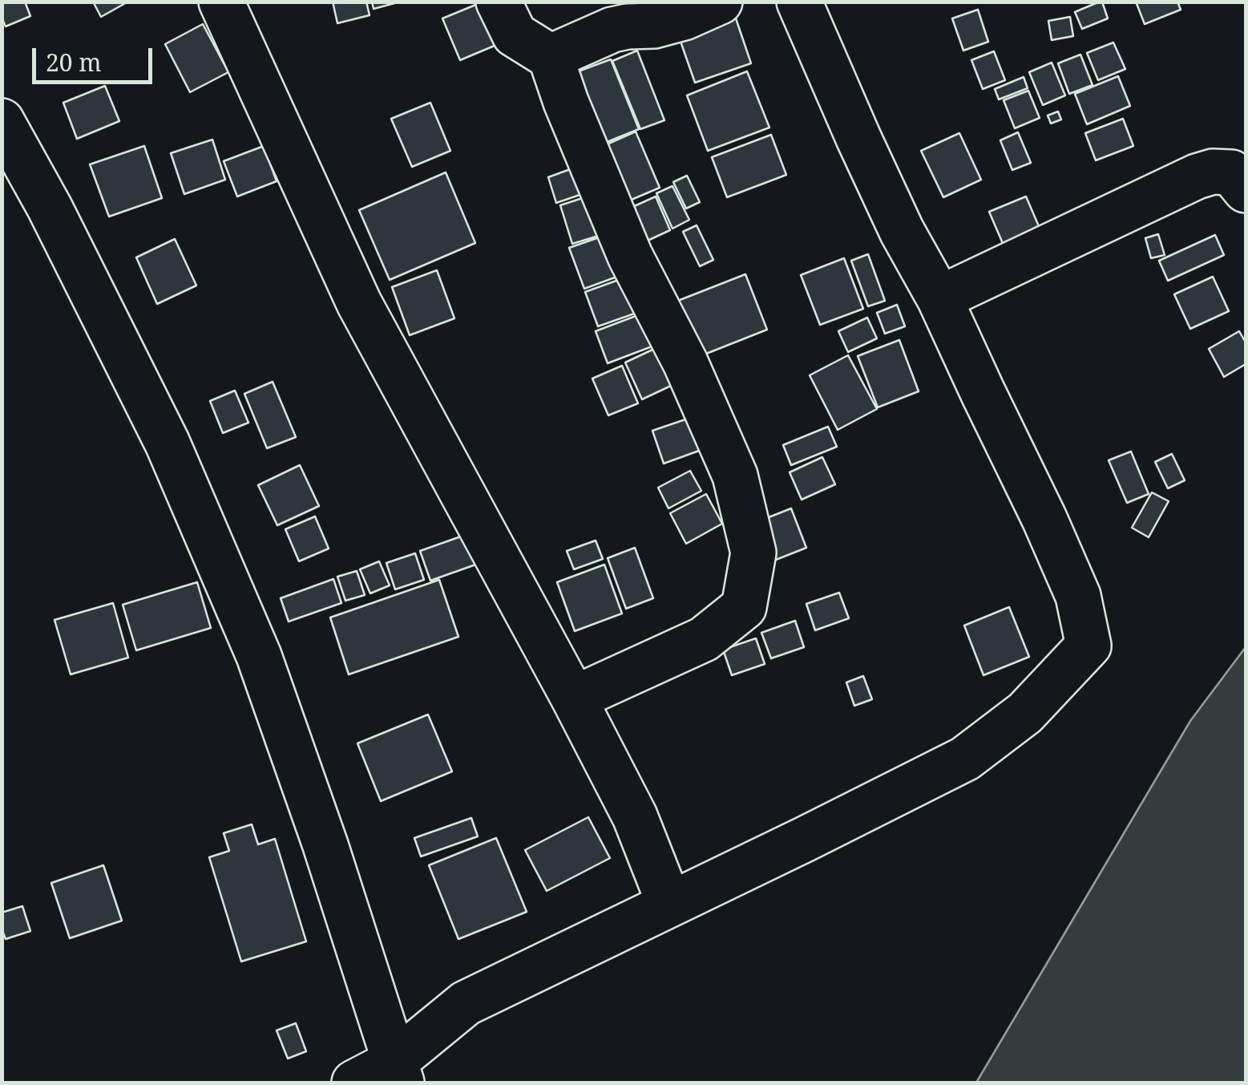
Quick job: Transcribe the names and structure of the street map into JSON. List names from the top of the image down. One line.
{"scale_bar":"20 m"}
